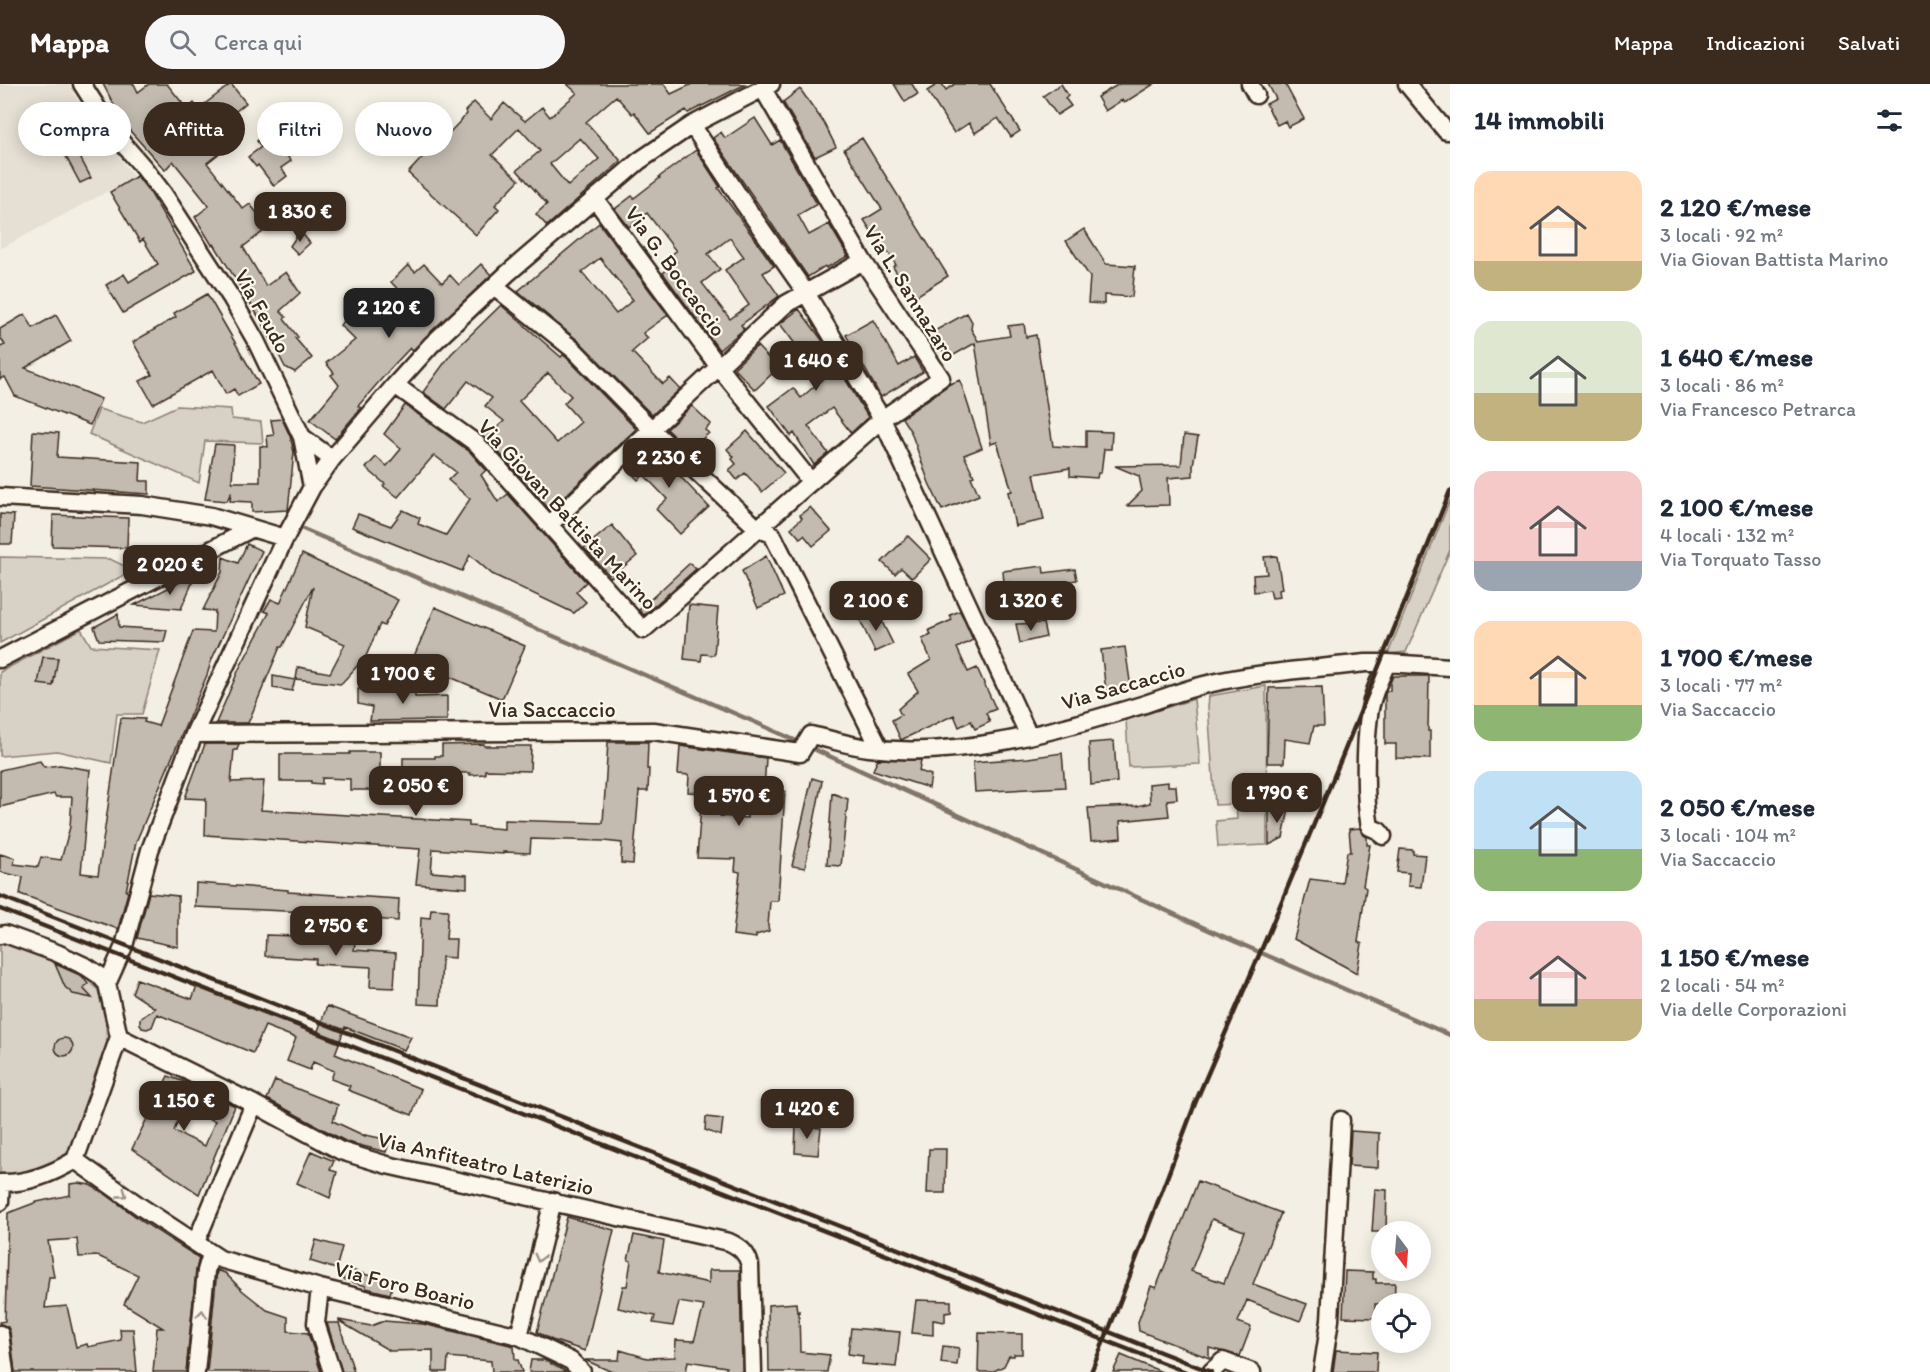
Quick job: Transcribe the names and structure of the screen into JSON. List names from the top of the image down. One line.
{"streets":{"street":["Via G. Boccaccio","Via L. Sannazaro","Via Feudo","Via Giovan Battista Marino","Via Saccaccio","Via Anfiteatro Laterizio","Via Foro Boario"]},"crossings":[["Via G. Boccaccio","Via L. Sannazaro"],["Via L. Sannazaro","Via Giovan Battista Marino"]],"north":"bottom","page":{"header":"Mappa","search":"Cerca qui","nav":["Mappa","Indicazioni","Salvati"],"heading":"14 immobili","chip":["Compra","Affitta","Filtri","Nuovo"],"list":[{"name":"2 120 €/mese","note":"3 locali · 92 m² · Via Giovan Battista Marino"},{"name":"1 640 €/mese","note":"3 locali · 86 m² · Via Francesco Petrarca"},{"name":"2 100 €/mese","note":"4 locali · 132 m² · Via Torquato Tasso"},{"name":"1 700 €/mese","note":"3 locali · 77 m² · Via Saccaccio"},{"name":"2 050 €/mese","note":"3 locali · 104 m² · Via Saccaccio"},{"name":"1 150 €/mese","note":"2 locali · 54 m² · Via delle Corporazioni"}],"price":["1 830 €","2 120 €","1 640 €","2 230 €","2 020 €","2 100 €","1 320 €","1 700 €","2 050 €","1 790 €","1 570 €","2 750 €","1 150 €","1 420 €"]}}
